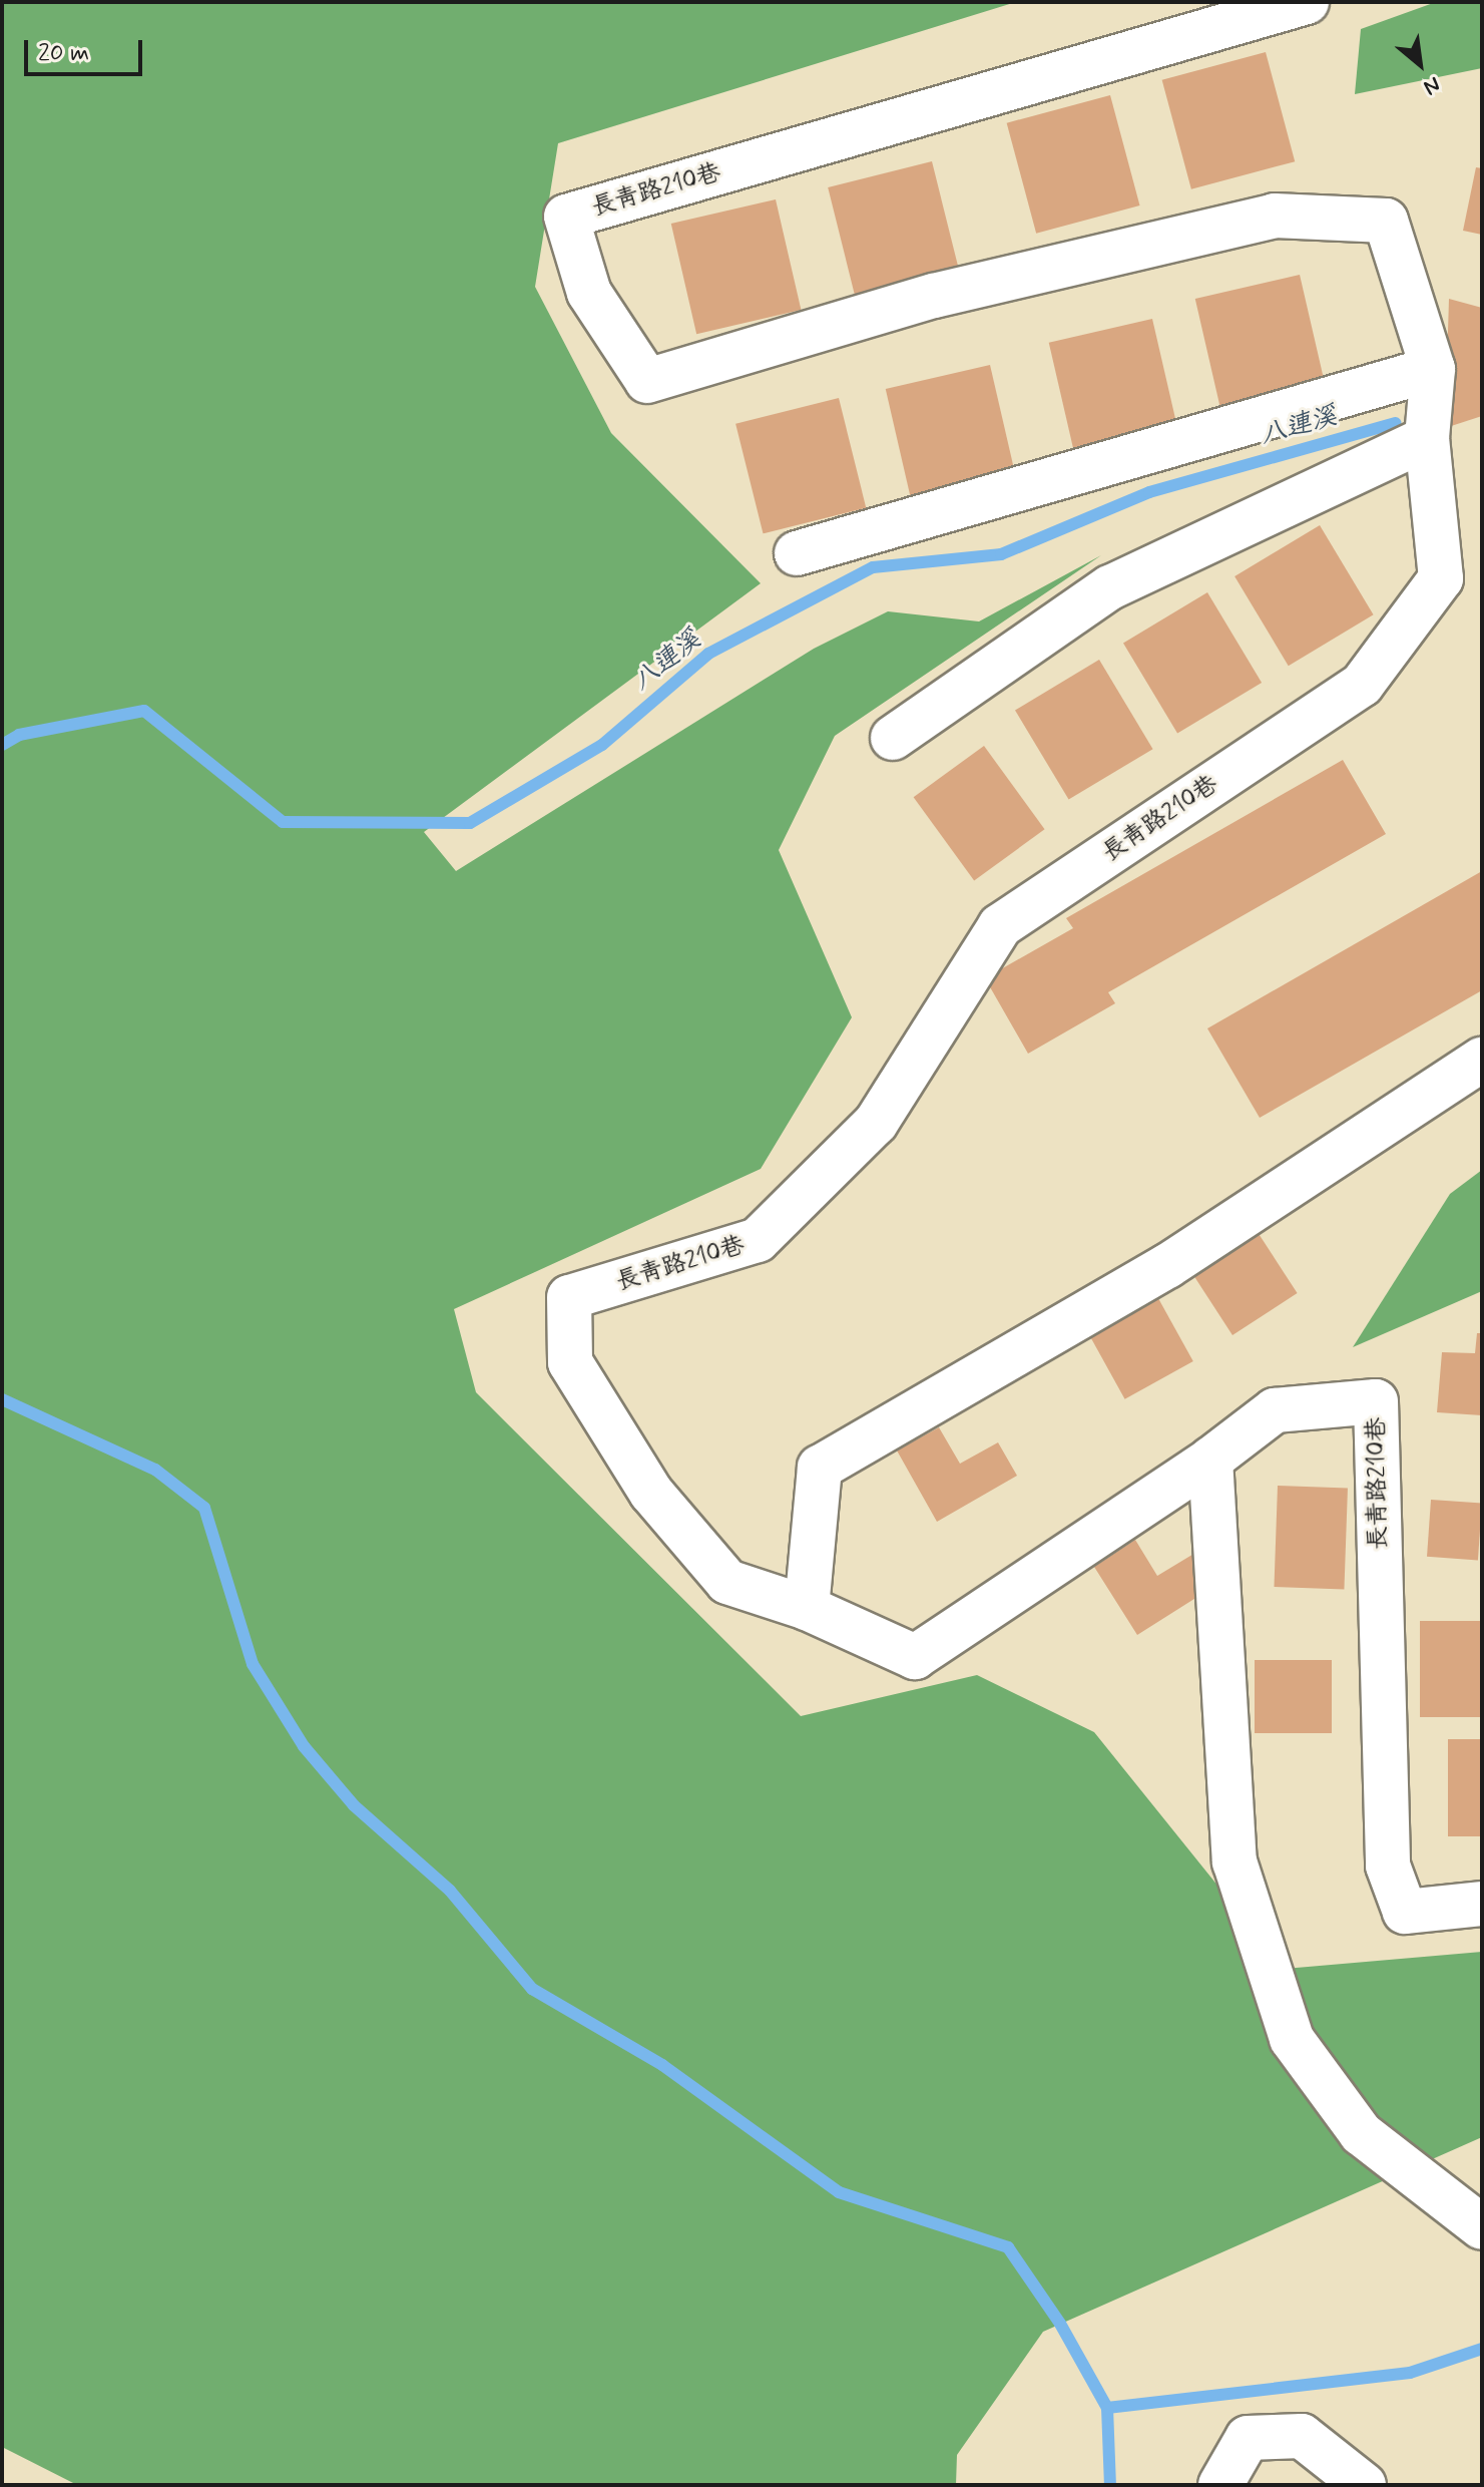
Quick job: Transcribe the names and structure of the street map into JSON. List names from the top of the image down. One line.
{"streets":{"lane":["長青路210巷"]},"water":["八連溪"],"scale_bar":"20 m","north":"bottom right"}
